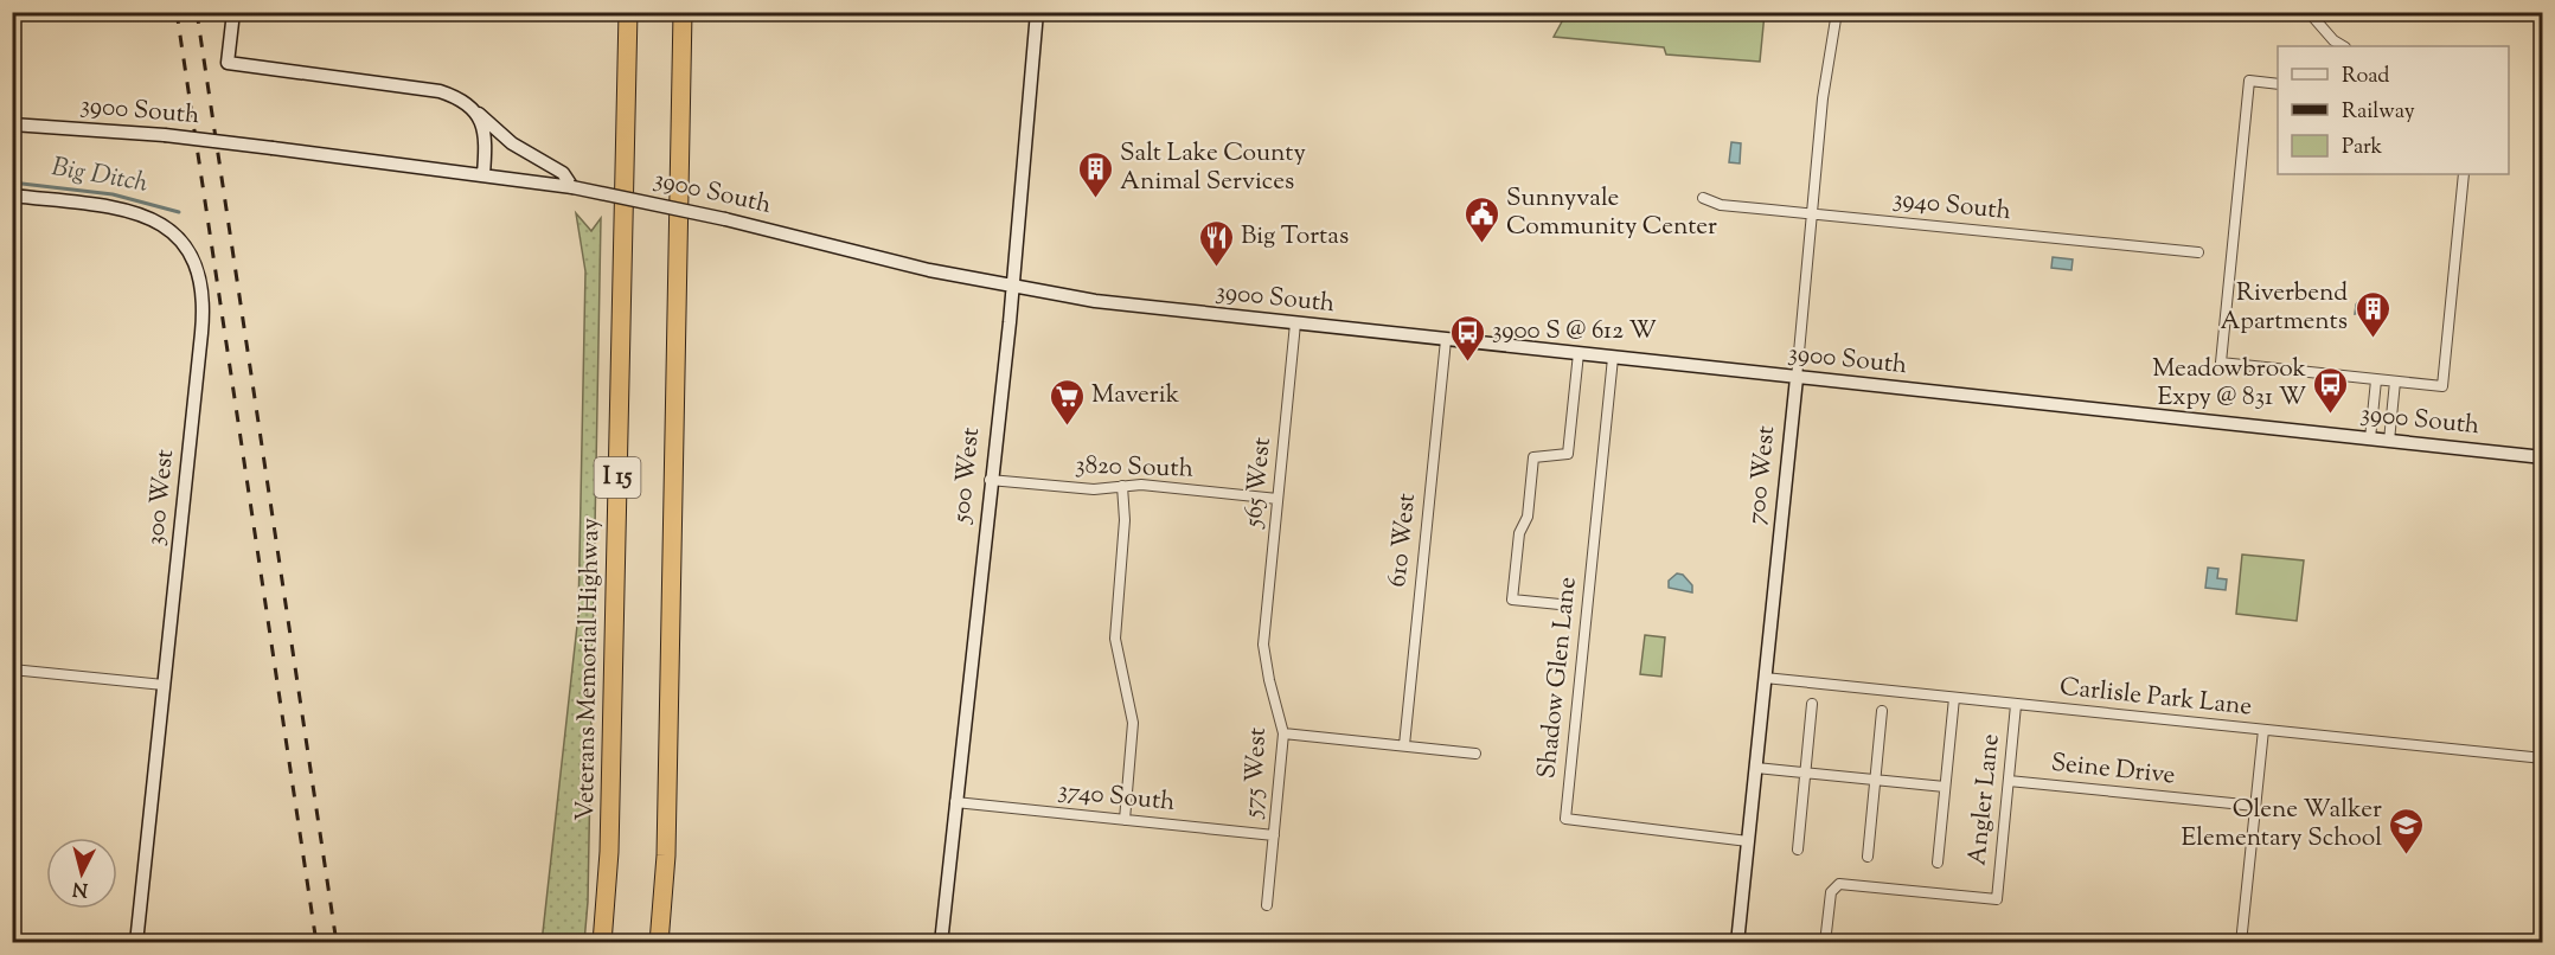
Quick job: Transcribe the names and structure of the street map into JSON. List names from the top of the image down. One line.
{"streets":{"highway":["I 15","Veterans Memorial Highway"],"main road":["3900 South","500 West","700 West","300 West"],"street":["3940 South","3820 South","565 West","610 West","Shadow Glen Lane","Carlisle Park Lane","Seine Drive","575 West","3740 South","Angler Lane"]},"crossings":[["3900 South","500 West"],["3900 South","700 West"],["3900 South","565 West"],["3900 South","610 West"],["3900 South","Shadow Glen Lane"],["3940 South","700 West"],["3820 South","500 West"],["3820 South","565 West"],["500 West","3740 South"],["700 West","Shadow Glen Lane"],["700 West","Carlisle Park Lane"],["565 West","575 West"],["Carlisle Park Lane","Angler Lane"],["Seine Drive","Angler Lane"],["575 West","3740 South"]],"water":["Big Ditch"],"places":{"building":["Salt Lake County Animal Services","Riverbend Apartments"],"public building":["Sunnyvale Community Center"],"restaurant":["Big Tortas"],"bus stop":["3900 S @ 612 W","Meadowbrook Expy @ 831 W"],"supermarket":["Maverik"],"school or university":["Olene Walker Elementary School"]},"legend":["Road","Railway","Park"],"north":"bottom"}
